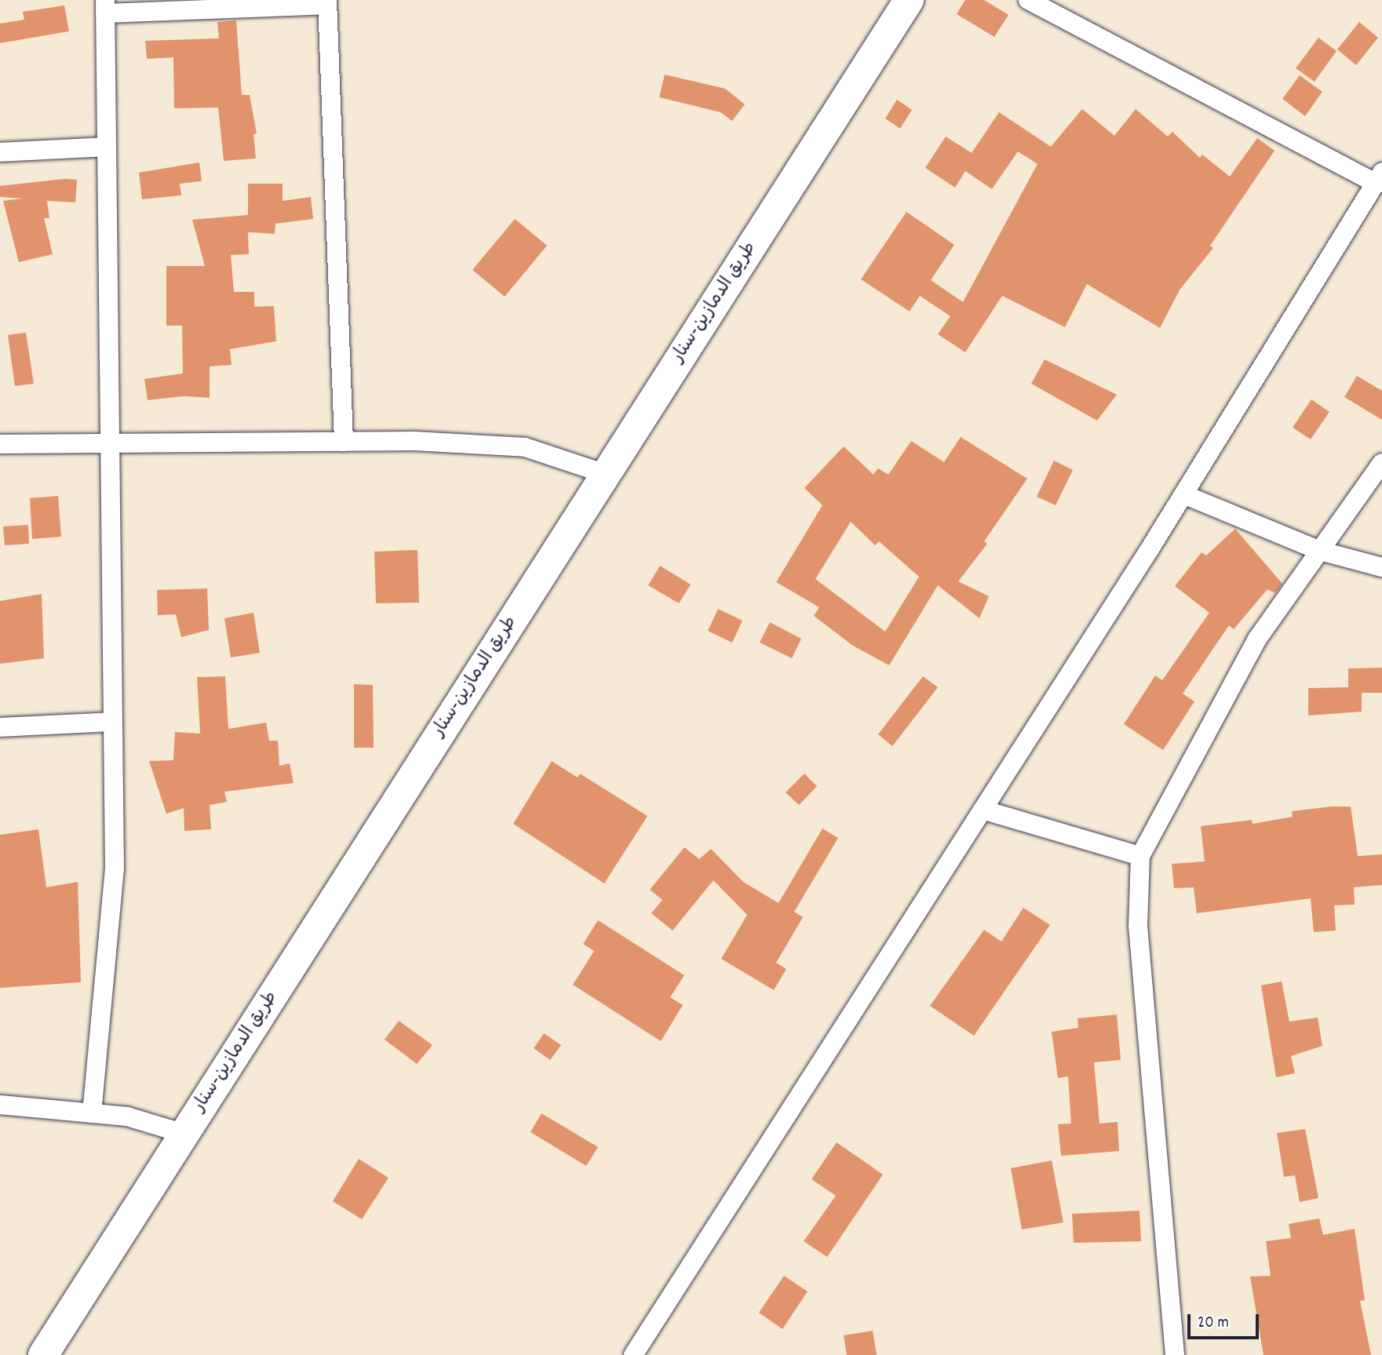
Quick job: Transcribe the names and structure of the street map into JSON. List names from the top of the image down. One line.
{"streets":{"highway":["طريق الدمازين-سنار"]},"scale_bar":"20 m"}
